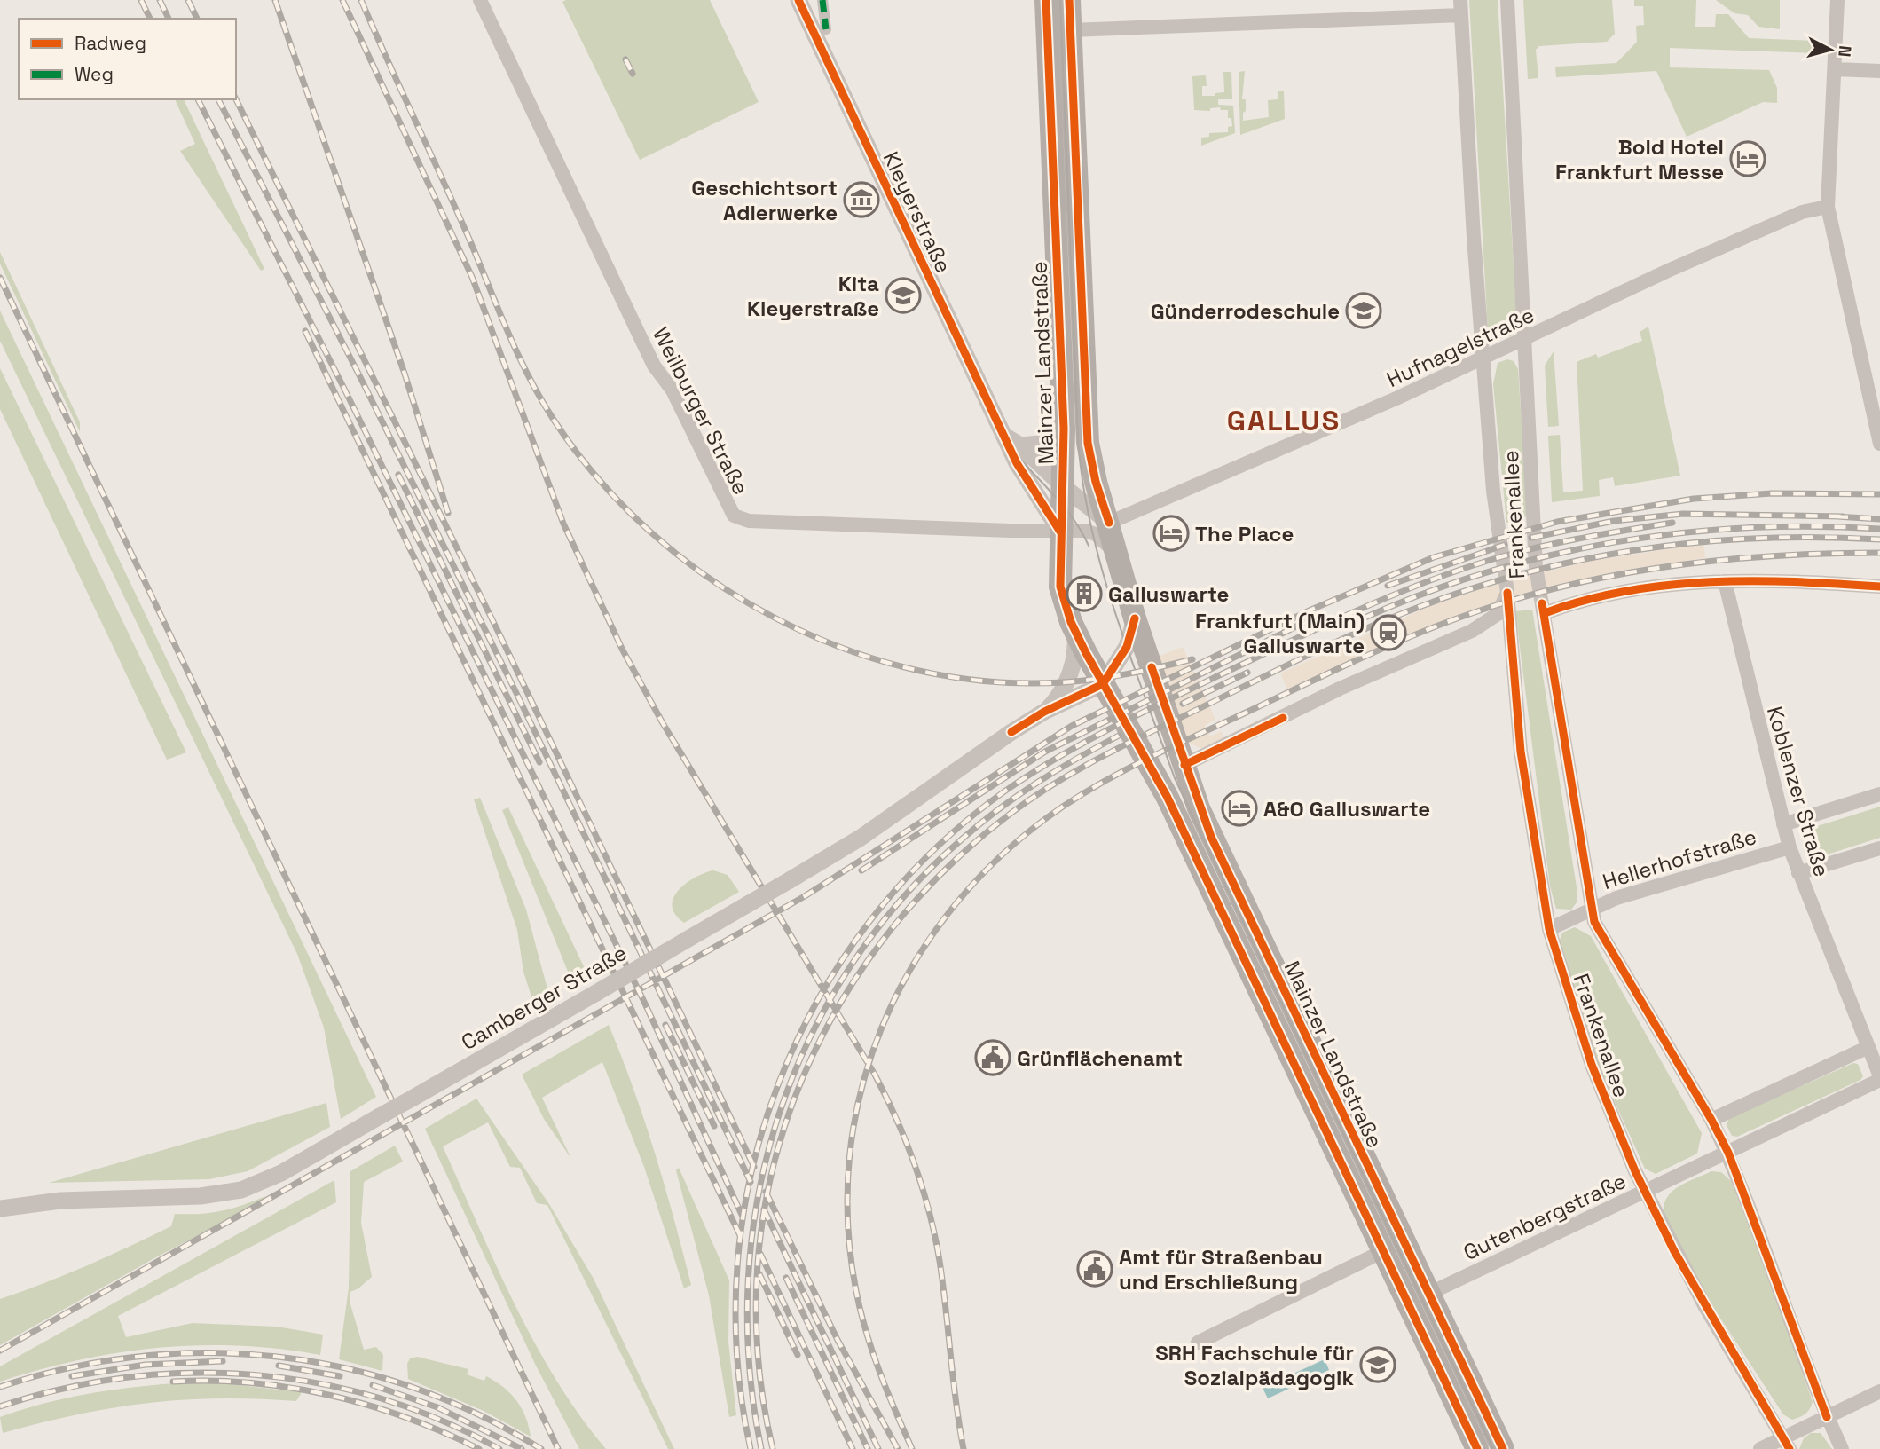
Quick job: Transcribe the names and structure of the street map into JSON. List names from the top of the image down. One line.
{"streets":{"main road":["Mainzer Landstraße"],"street":["Kleyerstraße","Hufnagelstraße","Weilburger Straße","Frankenallee","Koblenzer Straße","Hellerhofstraße","Camberger Straße","Gutenbergstraße"]},"crossings":[["Kleyerstraße","Hufnagelstraße"],["Kleyerstraße","Mainzer Landstraße"],["Kleyerstraße","Weilburger Straße"],["Hufnagelstraße","Mainzer Landstraße"],["Hufnagelstraße","Frankenallee"],["Mainzer Landstraße","Weilburger Straße"],["Mainzer Landstraße","Camberger Straße"],["Mainzer Landstraße","Gutenbergstraße"],["Frankenallee","Hellerhofstraße"],["Frankenallee","Gutenbergstraße"],["Koblenzer Straße","Hellerhofstraße"],["Koblenzer Straße","Gutenbergstraße"]],"districts":["GALLUS"],"places":{"hotel":["Bold Hotel Frankfurt Messe","The Place","A&O Galluswarte"],"museum":["Geschichtsort Adlerwerke"],"school or university":["Kita Kleyerstraße","Günderrodeschule","SRH Fachschule für Sozialpädagogik"],"building":["Galluswarte"],"station":["Frankfurt (Main) Galluswarte"],"public building":["Grünflächenamt","Amt für Straßenbau und Erschließung"]},"legend":["Radweg","Weg"],"north":"right"}
